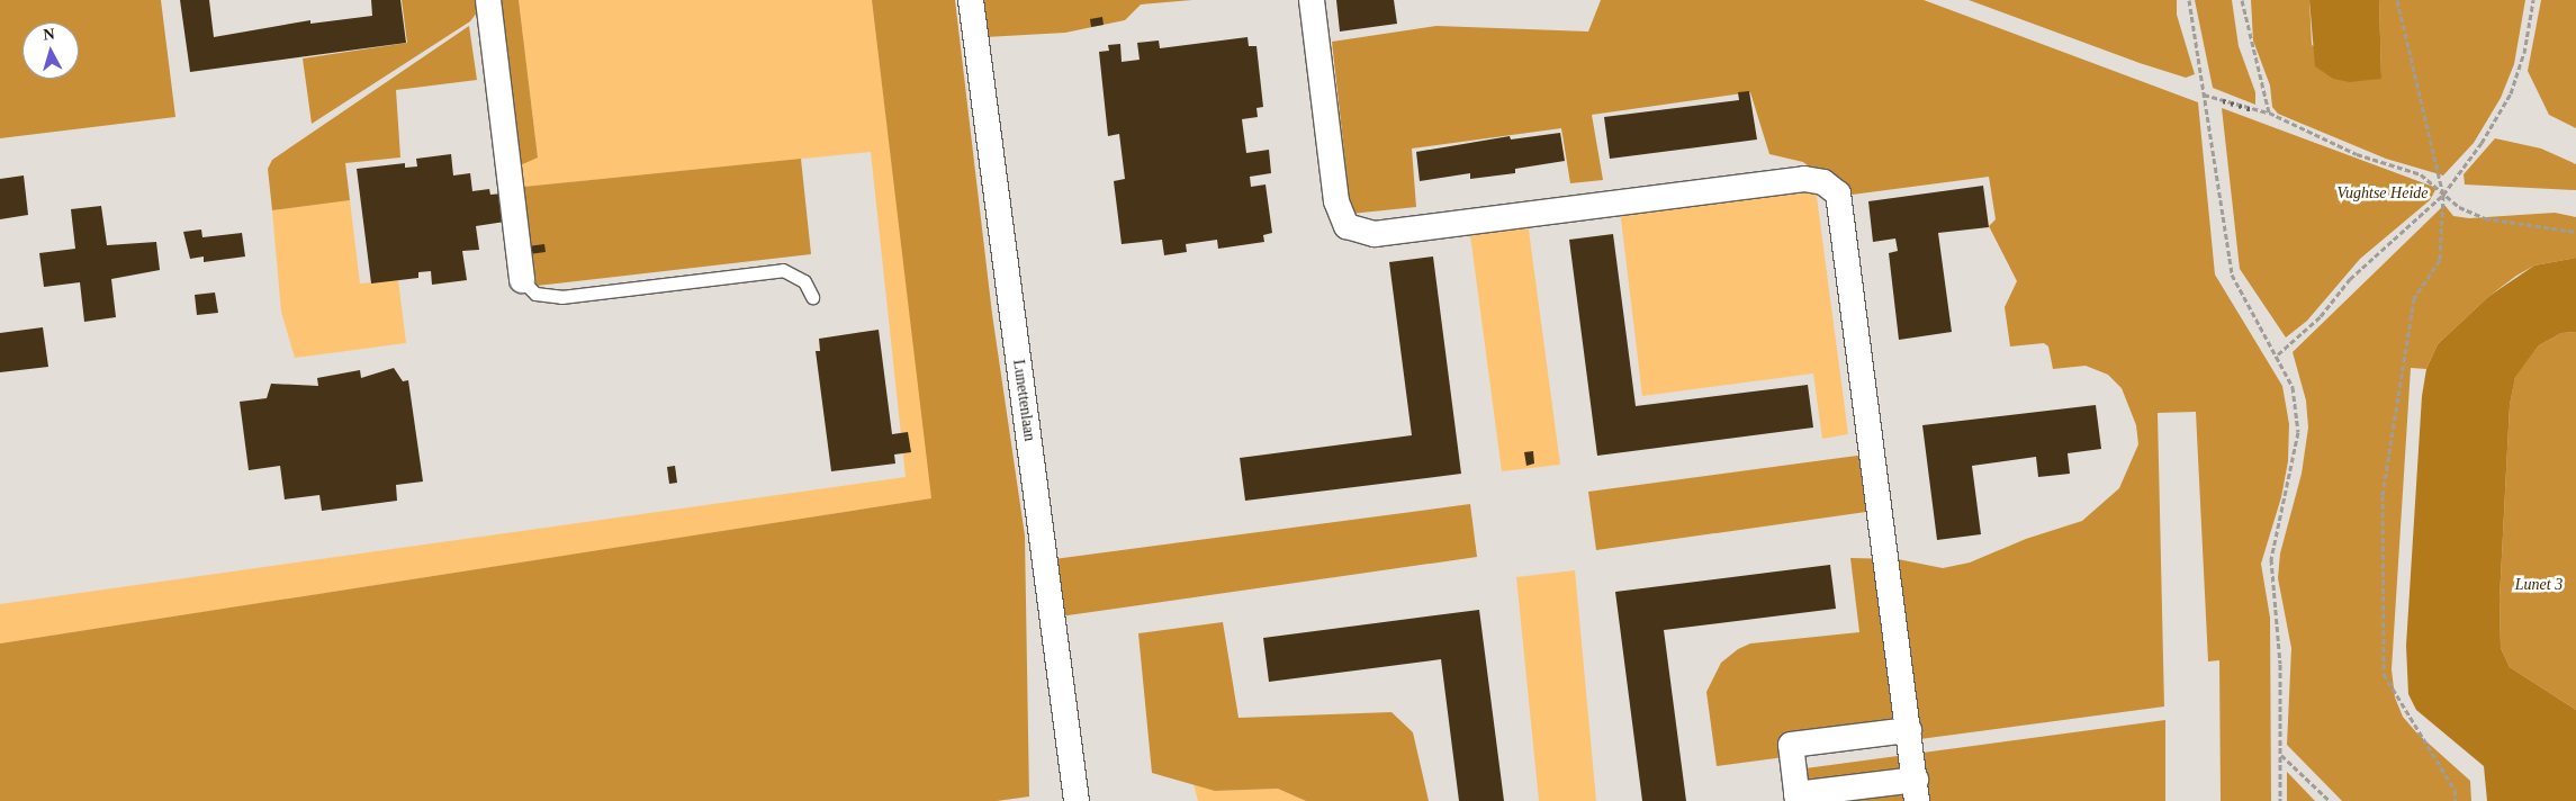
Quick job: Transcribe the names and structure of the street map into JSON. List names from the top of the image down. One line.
{"streets":{"street":["Lunettenlaan"]},"parks":["Vughtse Heide","Lunet 3"],"north":"top"}
